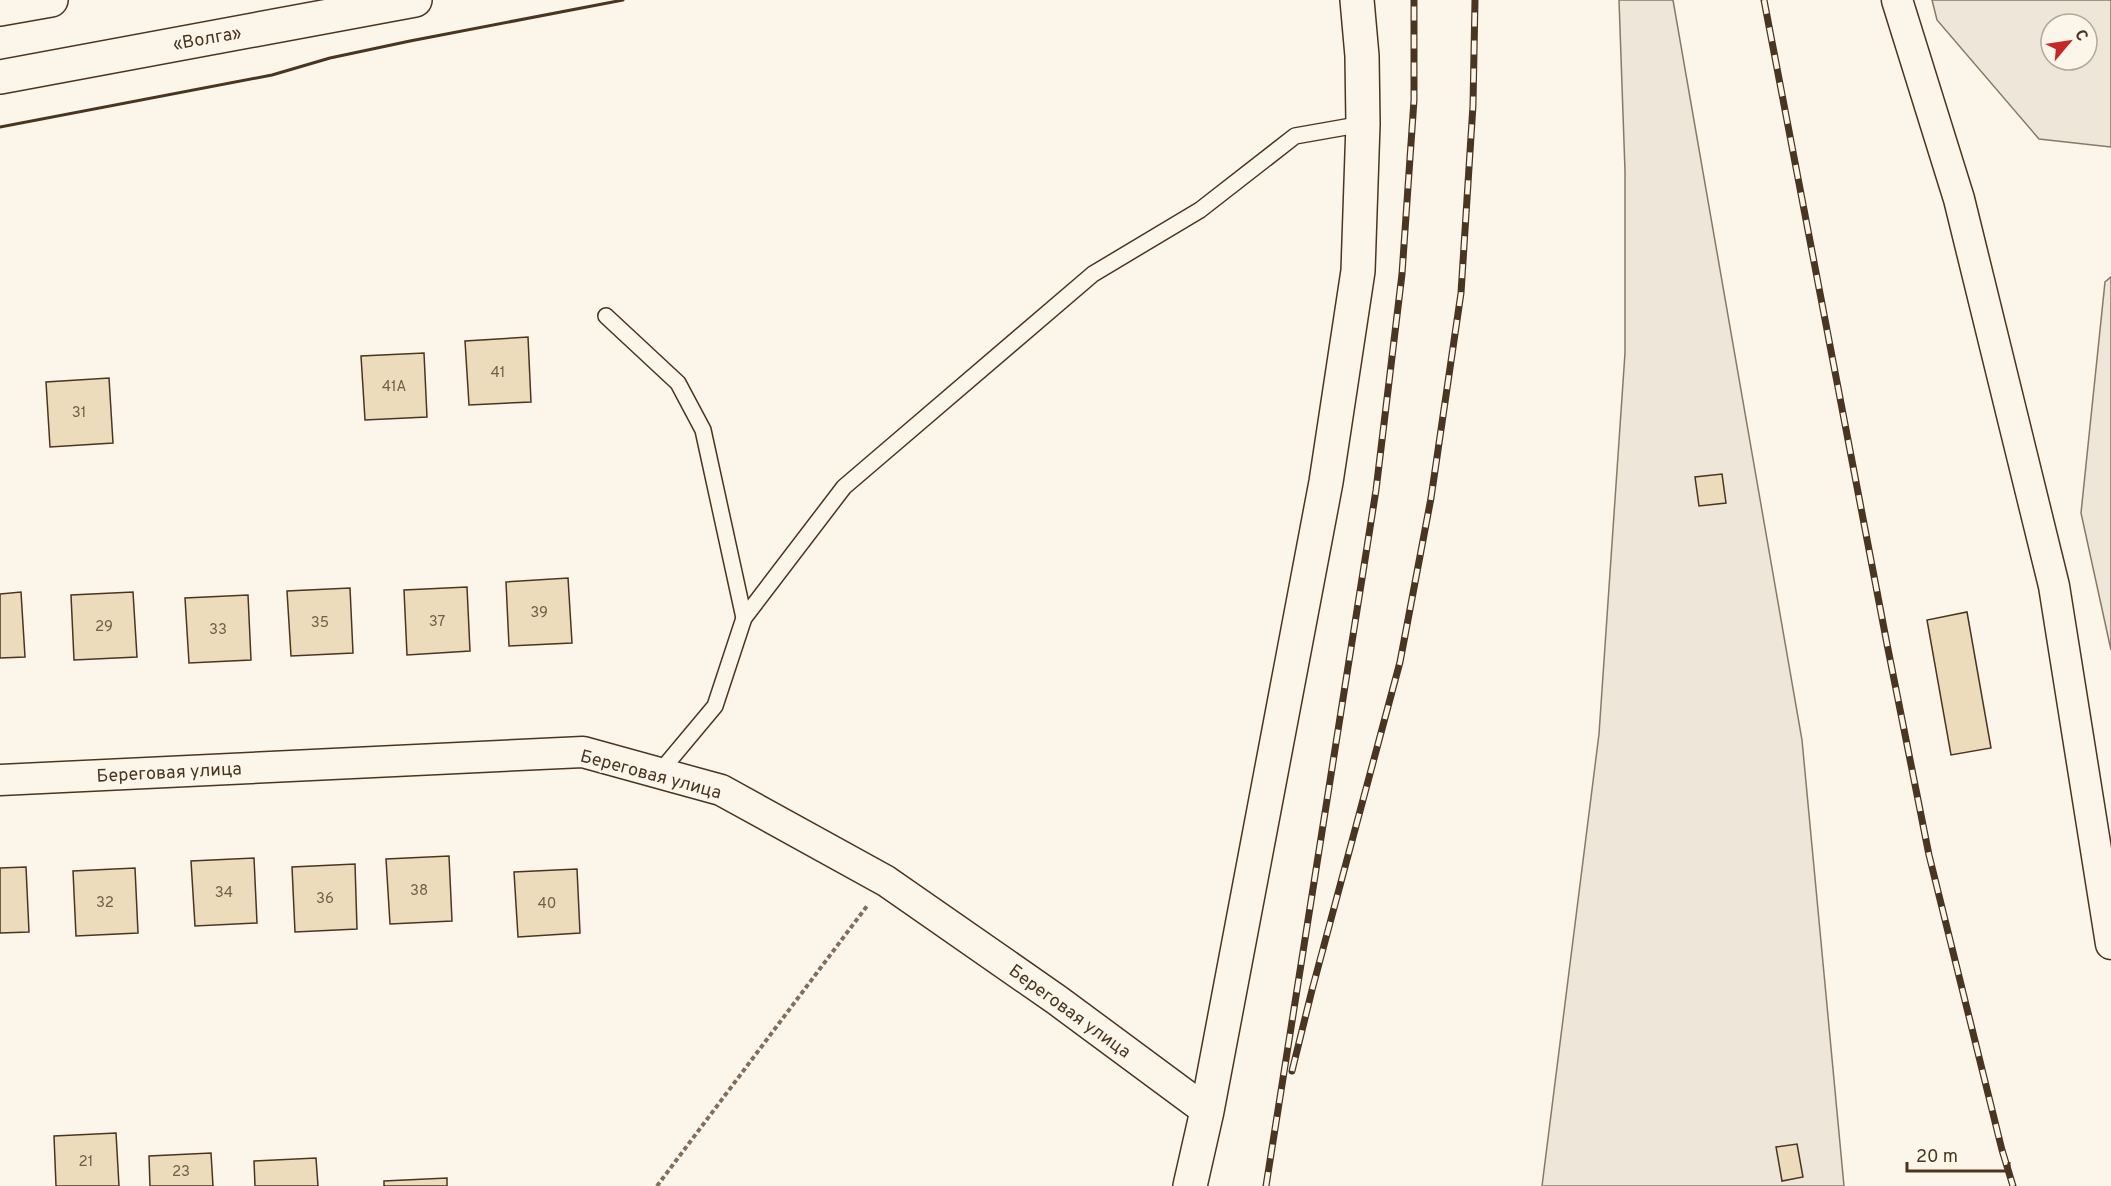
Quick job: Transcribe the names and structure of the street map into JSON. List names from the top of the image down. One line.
{"streets":{"main road":["«Волга»"],"street":["Береговая улица"]},"house_numbers":["41","41А","31","39","37","35","29","33","38","34","36","32","40","21","23"],"scale_bar":"20 m","north":"top right"}
